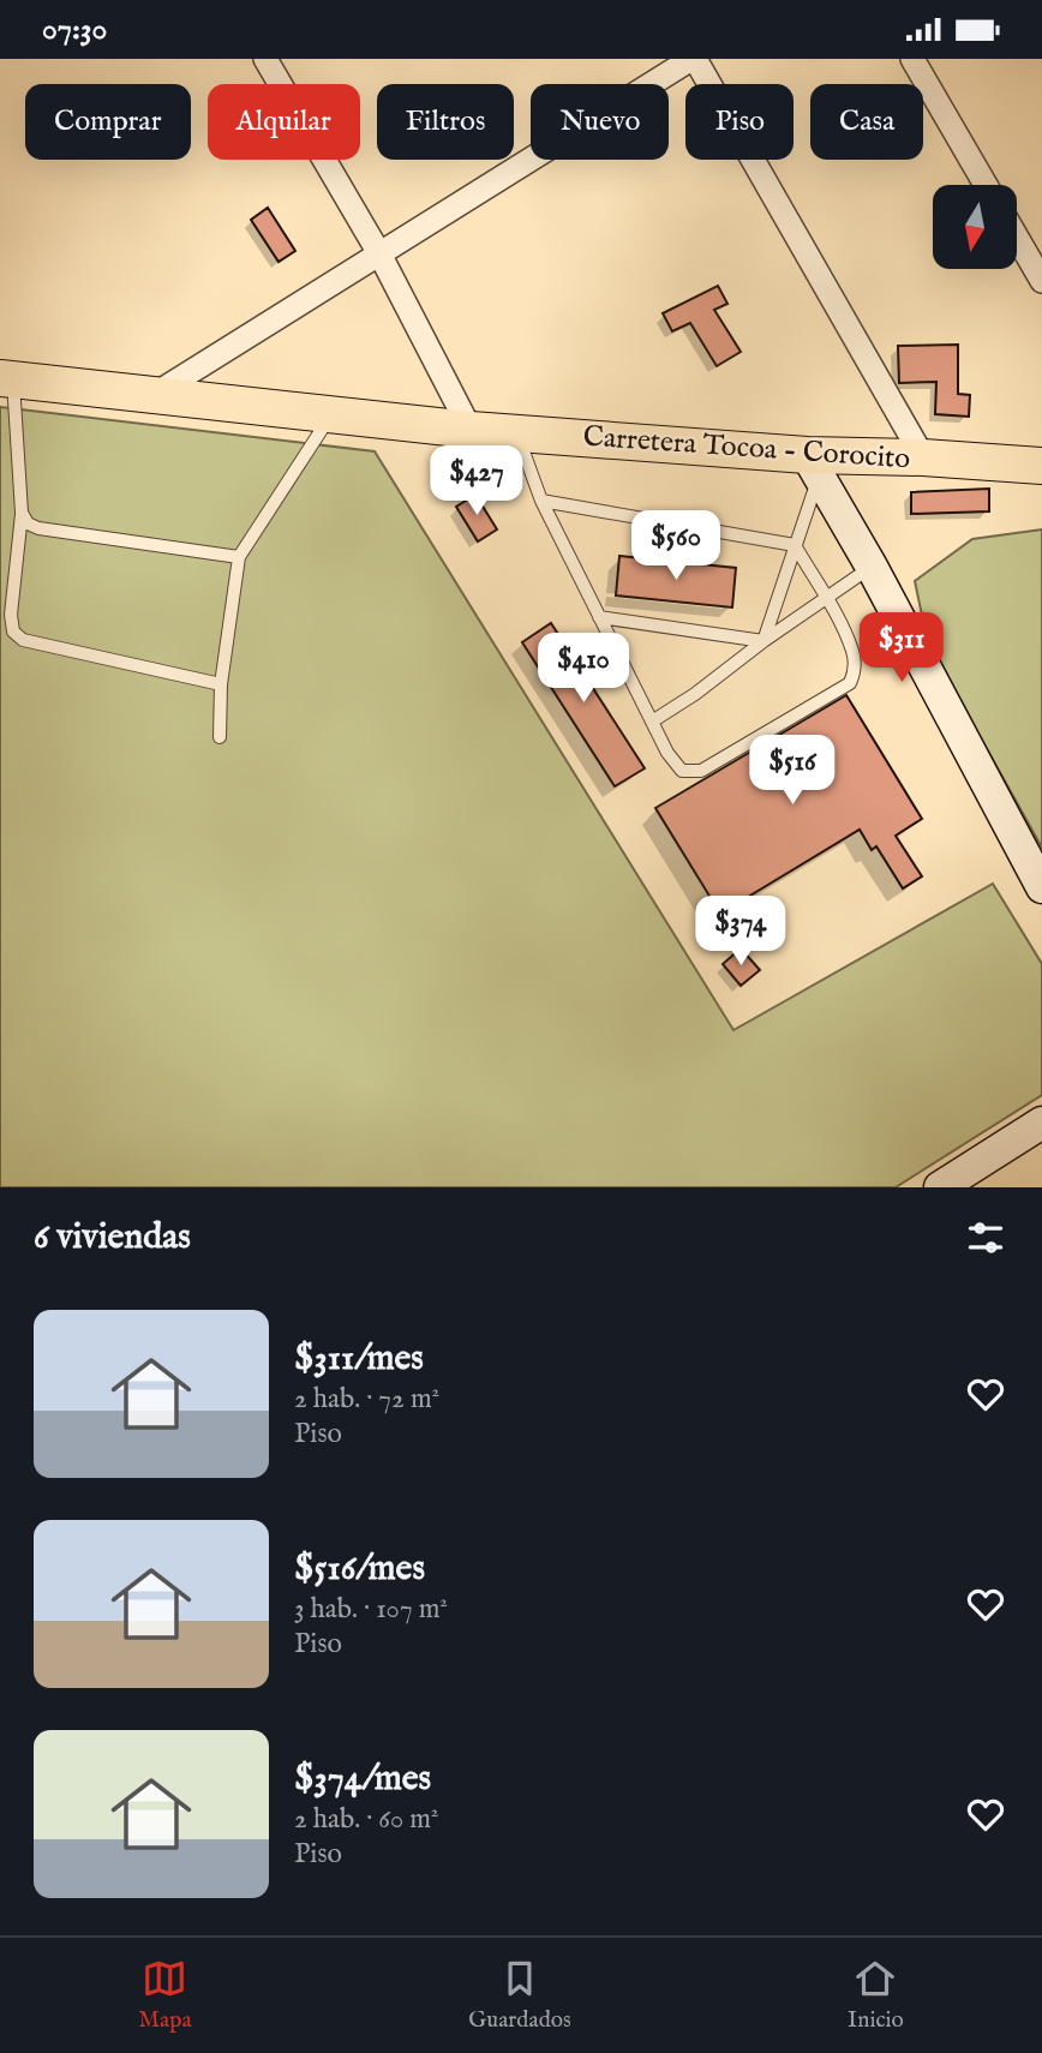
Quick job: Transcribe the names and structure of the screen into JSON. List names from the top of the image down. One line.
{"streets":{"main road":["Carretera Tocoa - Corocito"]},"north":"bottom","page":{"status":"07:30","chip":["Comprar","Alquilar","Filtros","Nuevo","Piso","Casa"],"price":["$427","$560","$311","$410","$516","$374"],"heading":"6 viviendas","list":[{"name":"$311/mes","note":"2 hab. · 72 m² · Piso"},{"name":"$516/mes","note":"3 hab. · 107 m² · Piso"},{"name":"$374/mes","note":"2 hab. · 60 m² · Piso"}],"tabs":["Mapa","Guardados","Inicio"]}}
